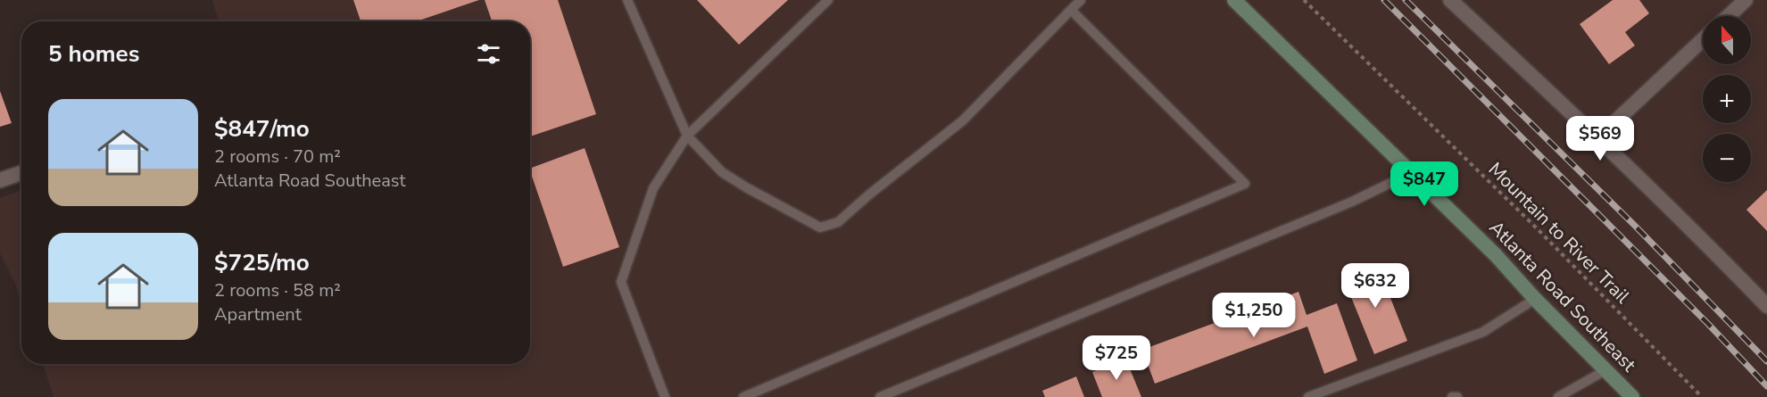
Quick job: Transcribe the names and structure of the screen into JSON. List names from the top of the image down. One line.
{"streets":{"main road":["Atlanta Road Southeast"],"path":["Mountain to River Trail"]},"north":"top","page":{"map_buttons":["+","−"],"heading":"5 homes","list":[{"name":"$847/mo","note":"2 rooms · 70 m² · Atlanta Road Southeast"},{"name":"$725/mo","note":"2 rooms · 58 m² · Apartment"}],"price":["$569","$847","$632","$1,250","$725"]}}
